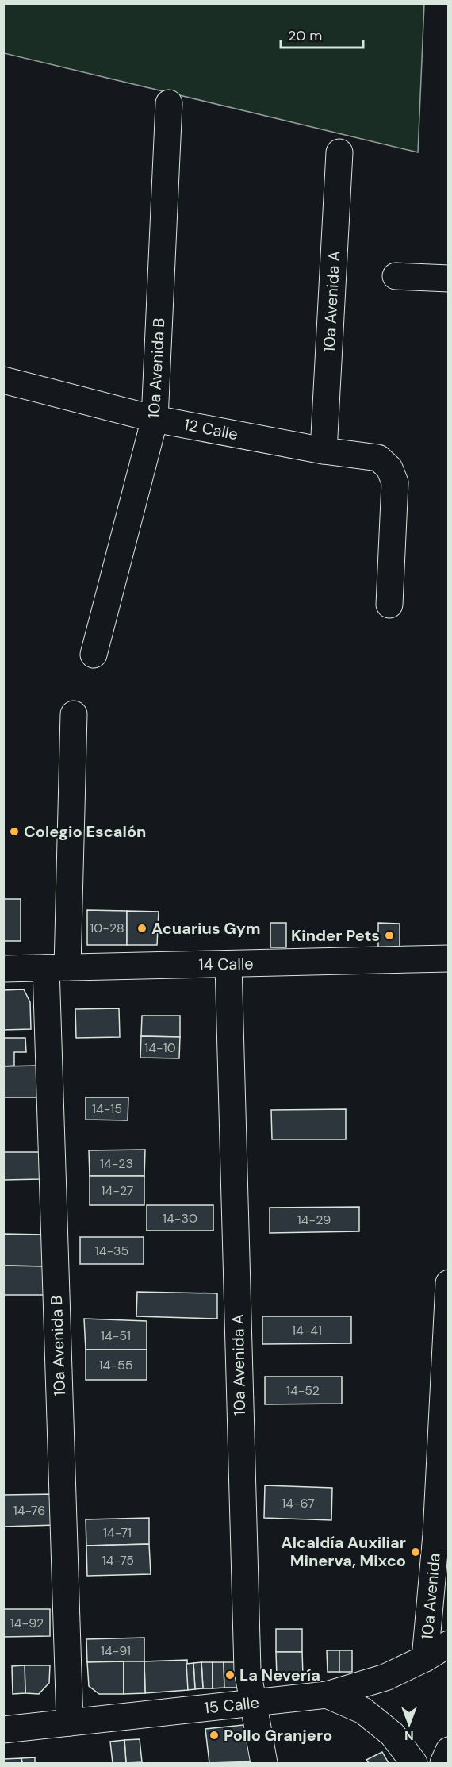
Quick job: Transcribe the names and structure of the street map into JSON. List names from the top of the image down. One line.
{"streets":{"street":["10a Avenida A","10a Avenida B","12 Calle","14 Calle","10a Avenida","15 Calle"]},"crossings":[["10a Avenida A","12 Calle"],["10a Avenida A","14 Calle"],["10a Avenida A","15 Calle"],["10a Avenida B","12 Calle"],["10a Avenida B","14 Calle"],["10a Avenida B","15 Calle"],["10a Avenida","15 Calle"]],"places":["Colegio Escalón","Acuarius Gym","Kinder Pets","Alcaldía Auxiliar Minerva, Mixco","La Nevería","Pollo Granjero"],"house_numbers":["10-28","14-10","14-15","14-23","14-27","14-30","14-29","14-35","14-41","14-51","14-55","14-52","14-67","14-76","14-71","14-75","14-92","14-91"],"scale_bar":"20 m","north":"bottom"}
